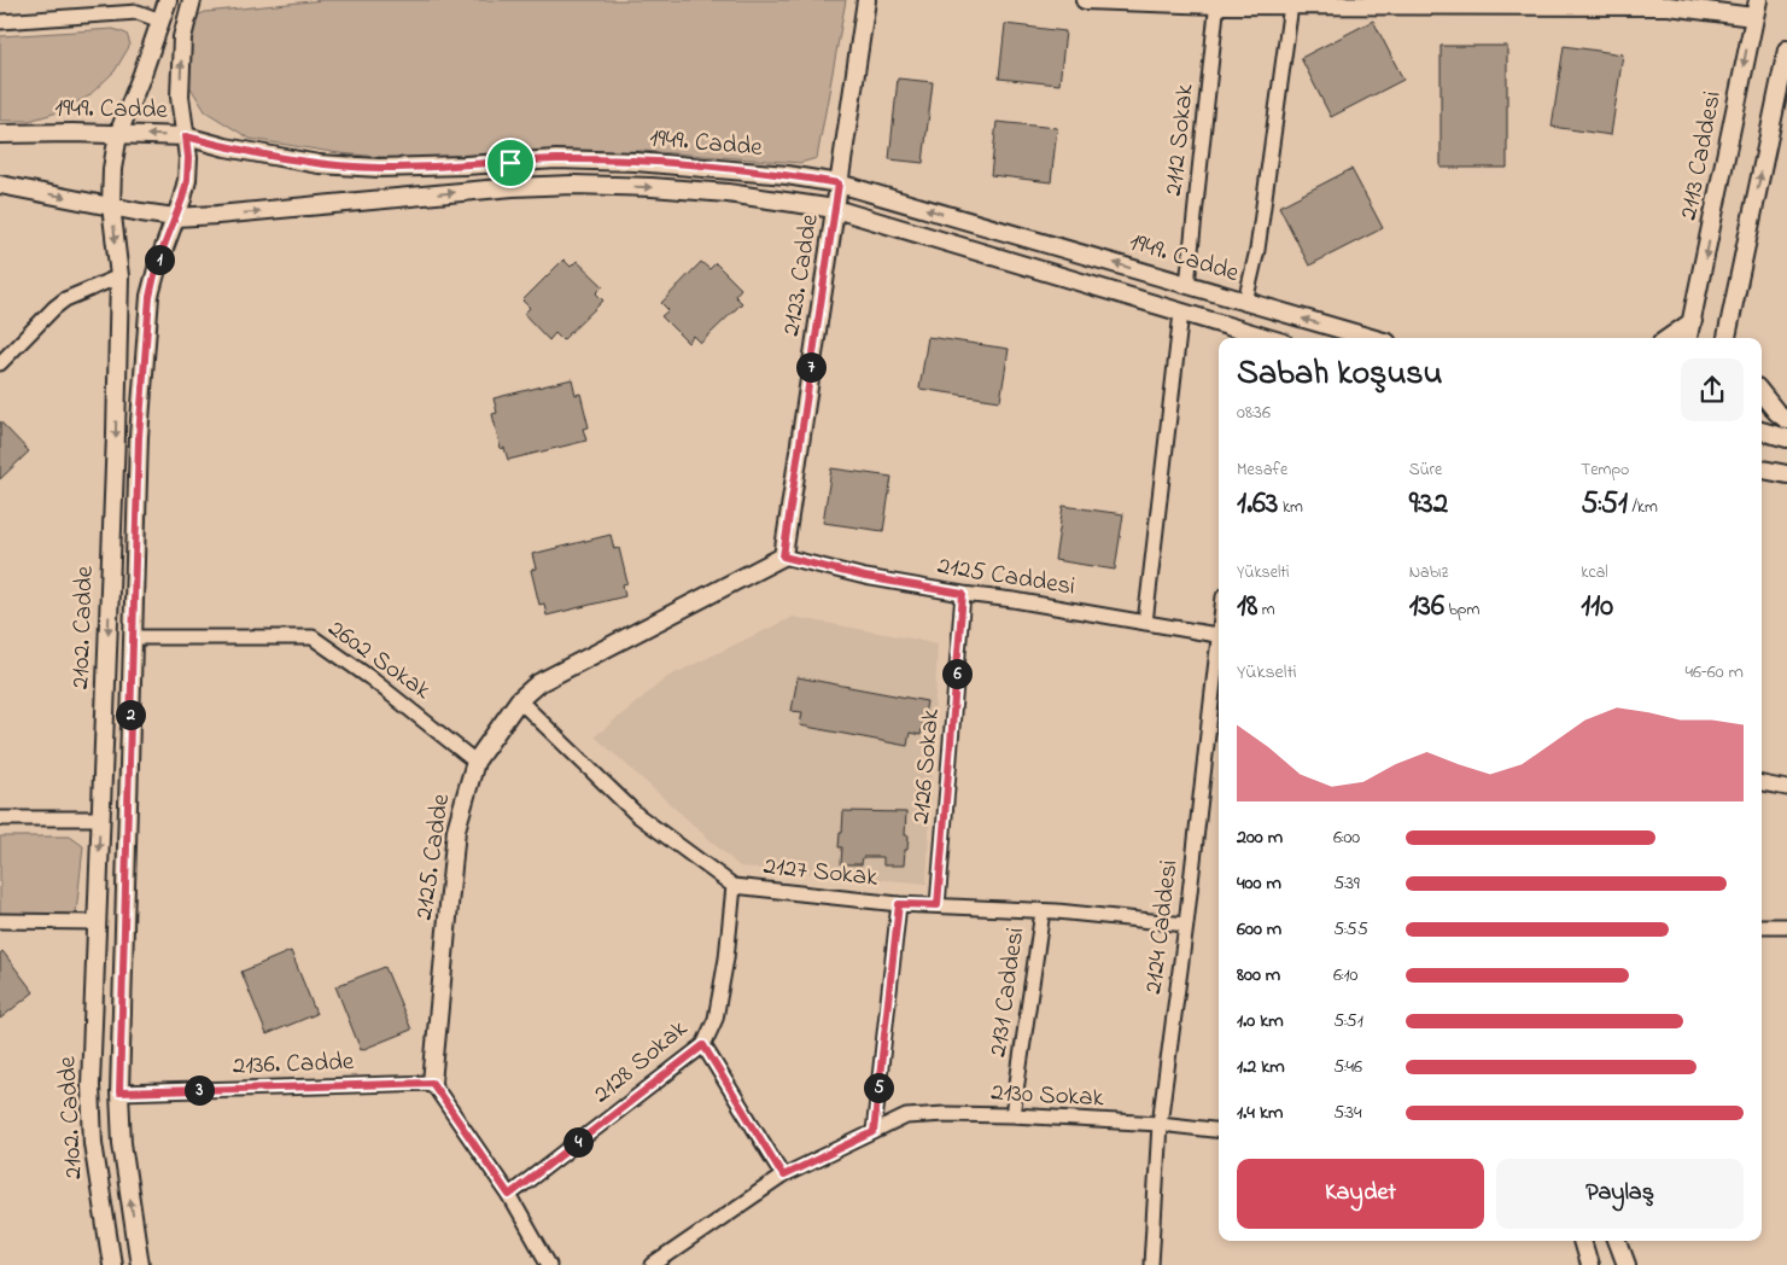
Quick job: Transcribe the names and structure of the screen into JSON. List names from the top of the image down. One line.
{"streets":{"street":["1949. Cadde","2112 Sokak","2113 Caddesi","2123. Cadde","2125 Caddesi","2102. Cadde","2602 Sokak","2126 Sokak","2125. Cadde","2127 Sokak","2124 Caddesi","2131 Caddesi","2128 Sokak","2136. Cadde","2130 Sokak"]},"crossings":[["1949. Cadde","2112 Sokak"],["1949. Cadde","2123. Cadde"],["1949. Cadde","2102. Cadde"],["2123. Cadde","2125 Caddesi"],["2123. Cadde","2125. Cadde"],["2125 Caddesi","2126 Sokak"],["2125 Caddesi","2125. Cadde"],["2102. Cadde","2602 Sokak"],["2102. Cadde","2136. Cadde"],["2602 Sokak","2125. Cadde"],["2126 Sokak","2127 Sokak"],["2125. Cadde","2127 Sokak"],["2125. Cadde","2136. Cadde"],["2127 Sokak","2124 Caddesi"],["2127 Sokak","2131 Caddesi"],["2127 Sokak","2128 Sokak"],["2124 Caddesi","2130 Sokak"],["2131 Caddesi","2130 Sokak"]],"page":{"pins":["1","7","6","2","5","3","4"],"heading":["Sabah koşusu","08:36"],"stats":[["Mesafe","1.63 km"],["Süre","9:32"],["Tempo","5:51 /km"],["Yükselti","18 m"],["Nabız","136 bpm"],["kcal","110"]],"chart":["Yükselti","46–60 m"],"list":[{"name":"200 m","note":"6:00"},{"name":"400 m","note":"5:39"},{"name":"600 m","note":"5:55"},{"name":"800 m","note":"6:10"},{"name":"1.0 km","note":"5:51"},{"name":"1.2 km","note":"5:46"},{"name":"1.4 km","note":"5:34"}],"buttons":["Kaydet","Paylaş"]}}
